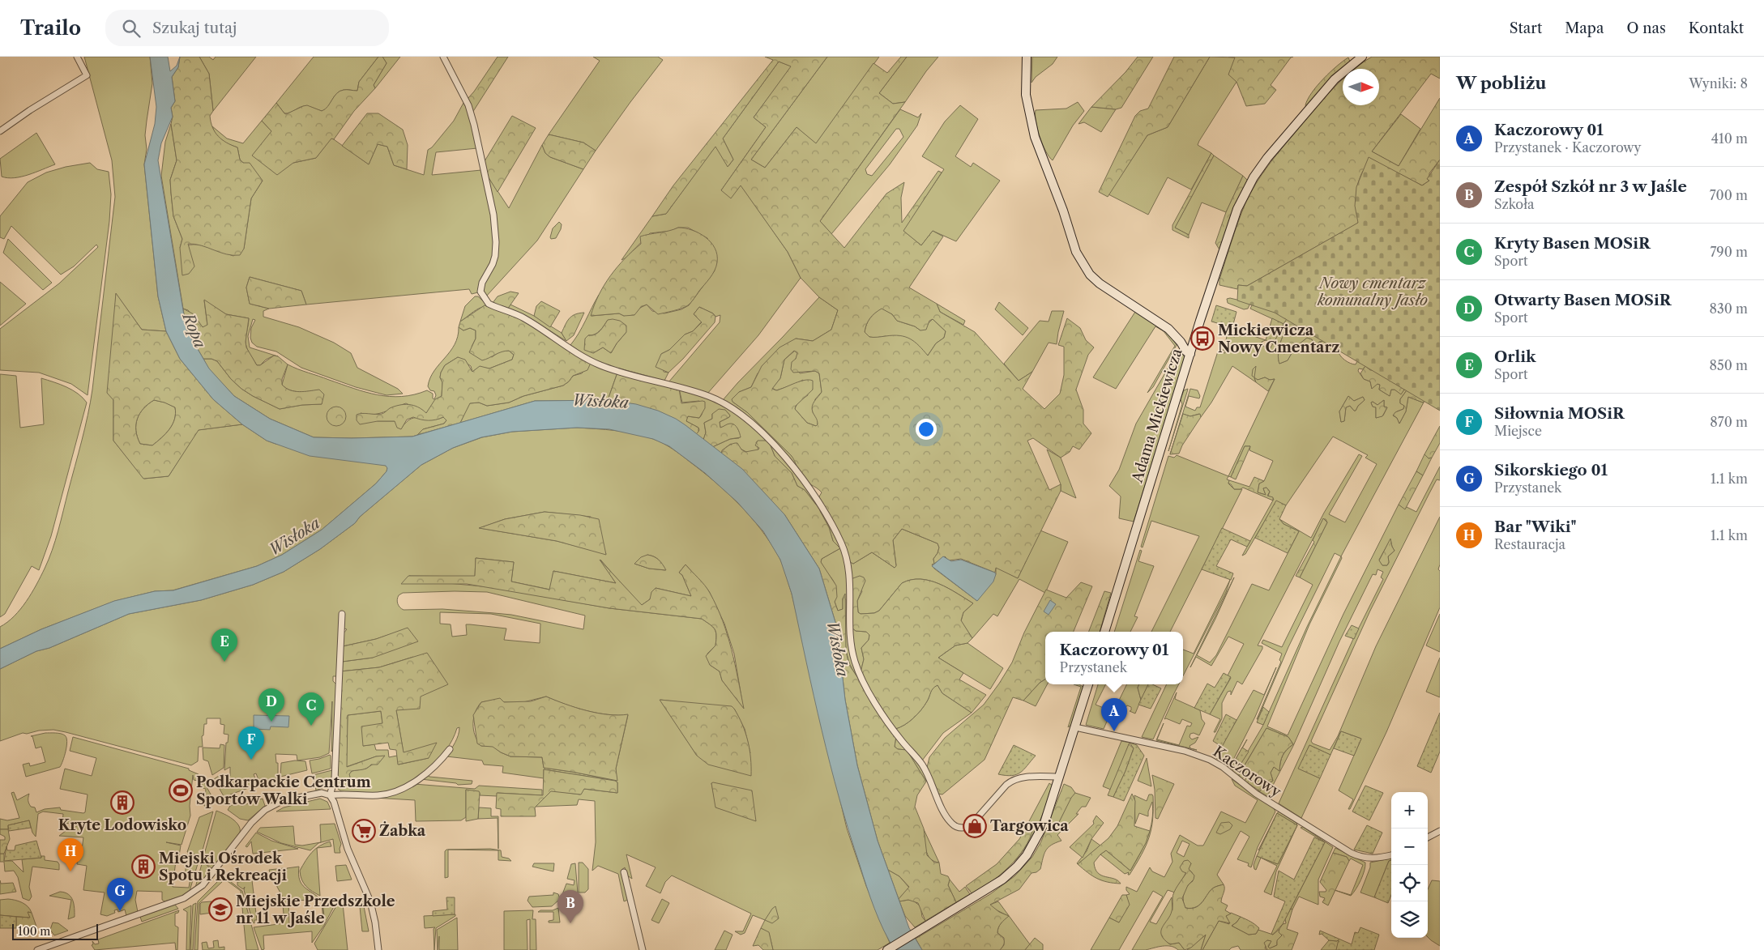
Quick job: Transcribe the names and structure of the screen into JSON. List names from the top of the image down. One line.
{"streets":{"street":["Adama Mickiewicza","Kaczorowy"]},"water":["Ropa","Wisłoka"],"parks":["Nowy cmentarz komunalny Jasło"],"places":{"bus stop":["Mickiewicza Nowy Cmentarz"],"sports":["Podkarpackie Centrum Sportów Walki"],"building":["Kryte Lodowisko","Miejski Ośrodek Spotu i Rekreacji"],"shop":["Targowica"],"supermarket":["Żabka"],"school or university":["Miejskie Przedszkole nr 11 w Jaśle"]},"scale_bar":"100 m","north":"right","page":{"header":"Trailo","search":"Szukaj tutaj","nav":["Start","Mapa","O nas","Kontakt"],"heading":["W pobliżu","Wyniki: 8"],"list":[{"mark":"A","name":"Kaczorowy 01","note":"Przystanek · Kaczorowy","value":"410 m"},{"mark":"B","name":"Zespół Szkół nr 3 w Jaśle","note":"Szkoła","value":"700 m"},{"mark":"C","name":"Kryty Basen MOSiR","note":"Sport","value":"790 m"},{"mark":"D","name":"Otwarty Basen MOSiR","note":"Sport","value":"830 m"},{"mark":"E","name":"Orlik","note":"Sport","value":"850 m"},{"mark":"F","name":"Siłownia MOSiR","note":"Miejsce","value":"870 m"},{"mark":"G","name":"Sikorskiego 01","note":"Przystanek","value":"1.1 km"},{"mark":"H","name":"Bar \"Wiki\"","note":"Restauracja","value":"1.1 km"}],"pins":["E","D","C","A","F","H","G","B"],"popup":["Kaczorowy 01","Przystanek"],"map_buttons":["+","−"],"scale":"100 m"}}
